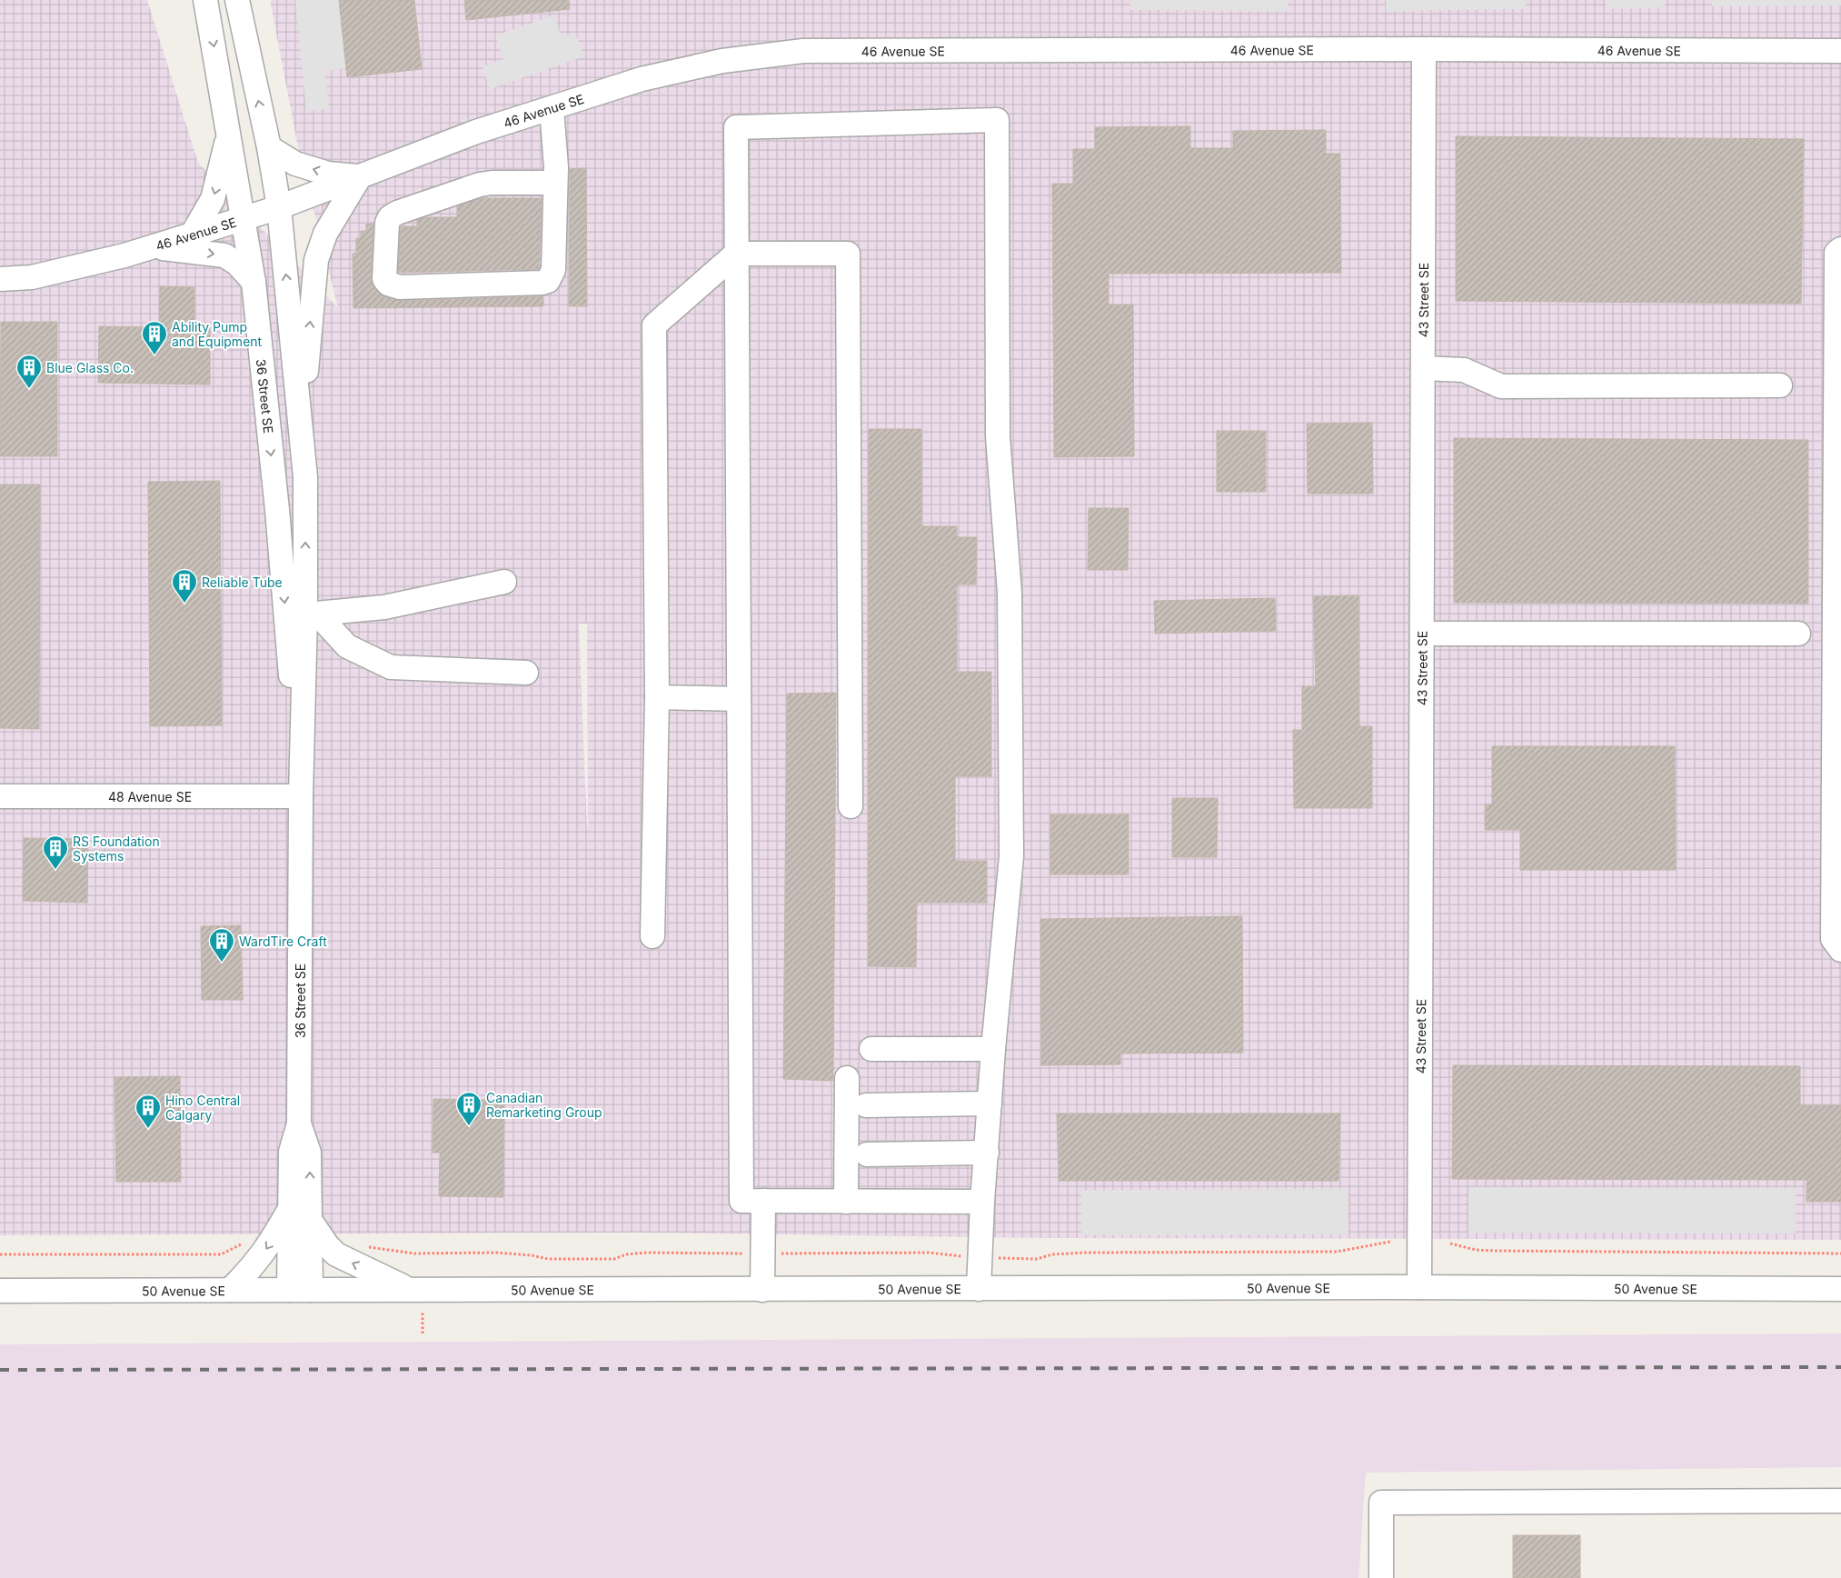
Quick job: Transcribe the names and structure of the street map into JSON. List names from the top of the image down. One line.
{"streets":{"street":["46 Avenue SE","43 Street SE","36 Street SE","48 Avenue SE","50 Avenue SE"]},"crossings":[["46 Avenue SE","43 Street SE"],["46 Avenue SE","36 Street SE"],["43 Street SE","50 Avenue SE"],["36 Street SE","48 Avenue SE"],["36 Street SE","50 Avenue SE"]],"places":{"building":["Ability Pump and Equipment","Blue Glass Co.","Reliable Tube","RS Foundation Systems","WardTire Craft","Canadian Remarketing Group","Hino Central Calgary"]}}
